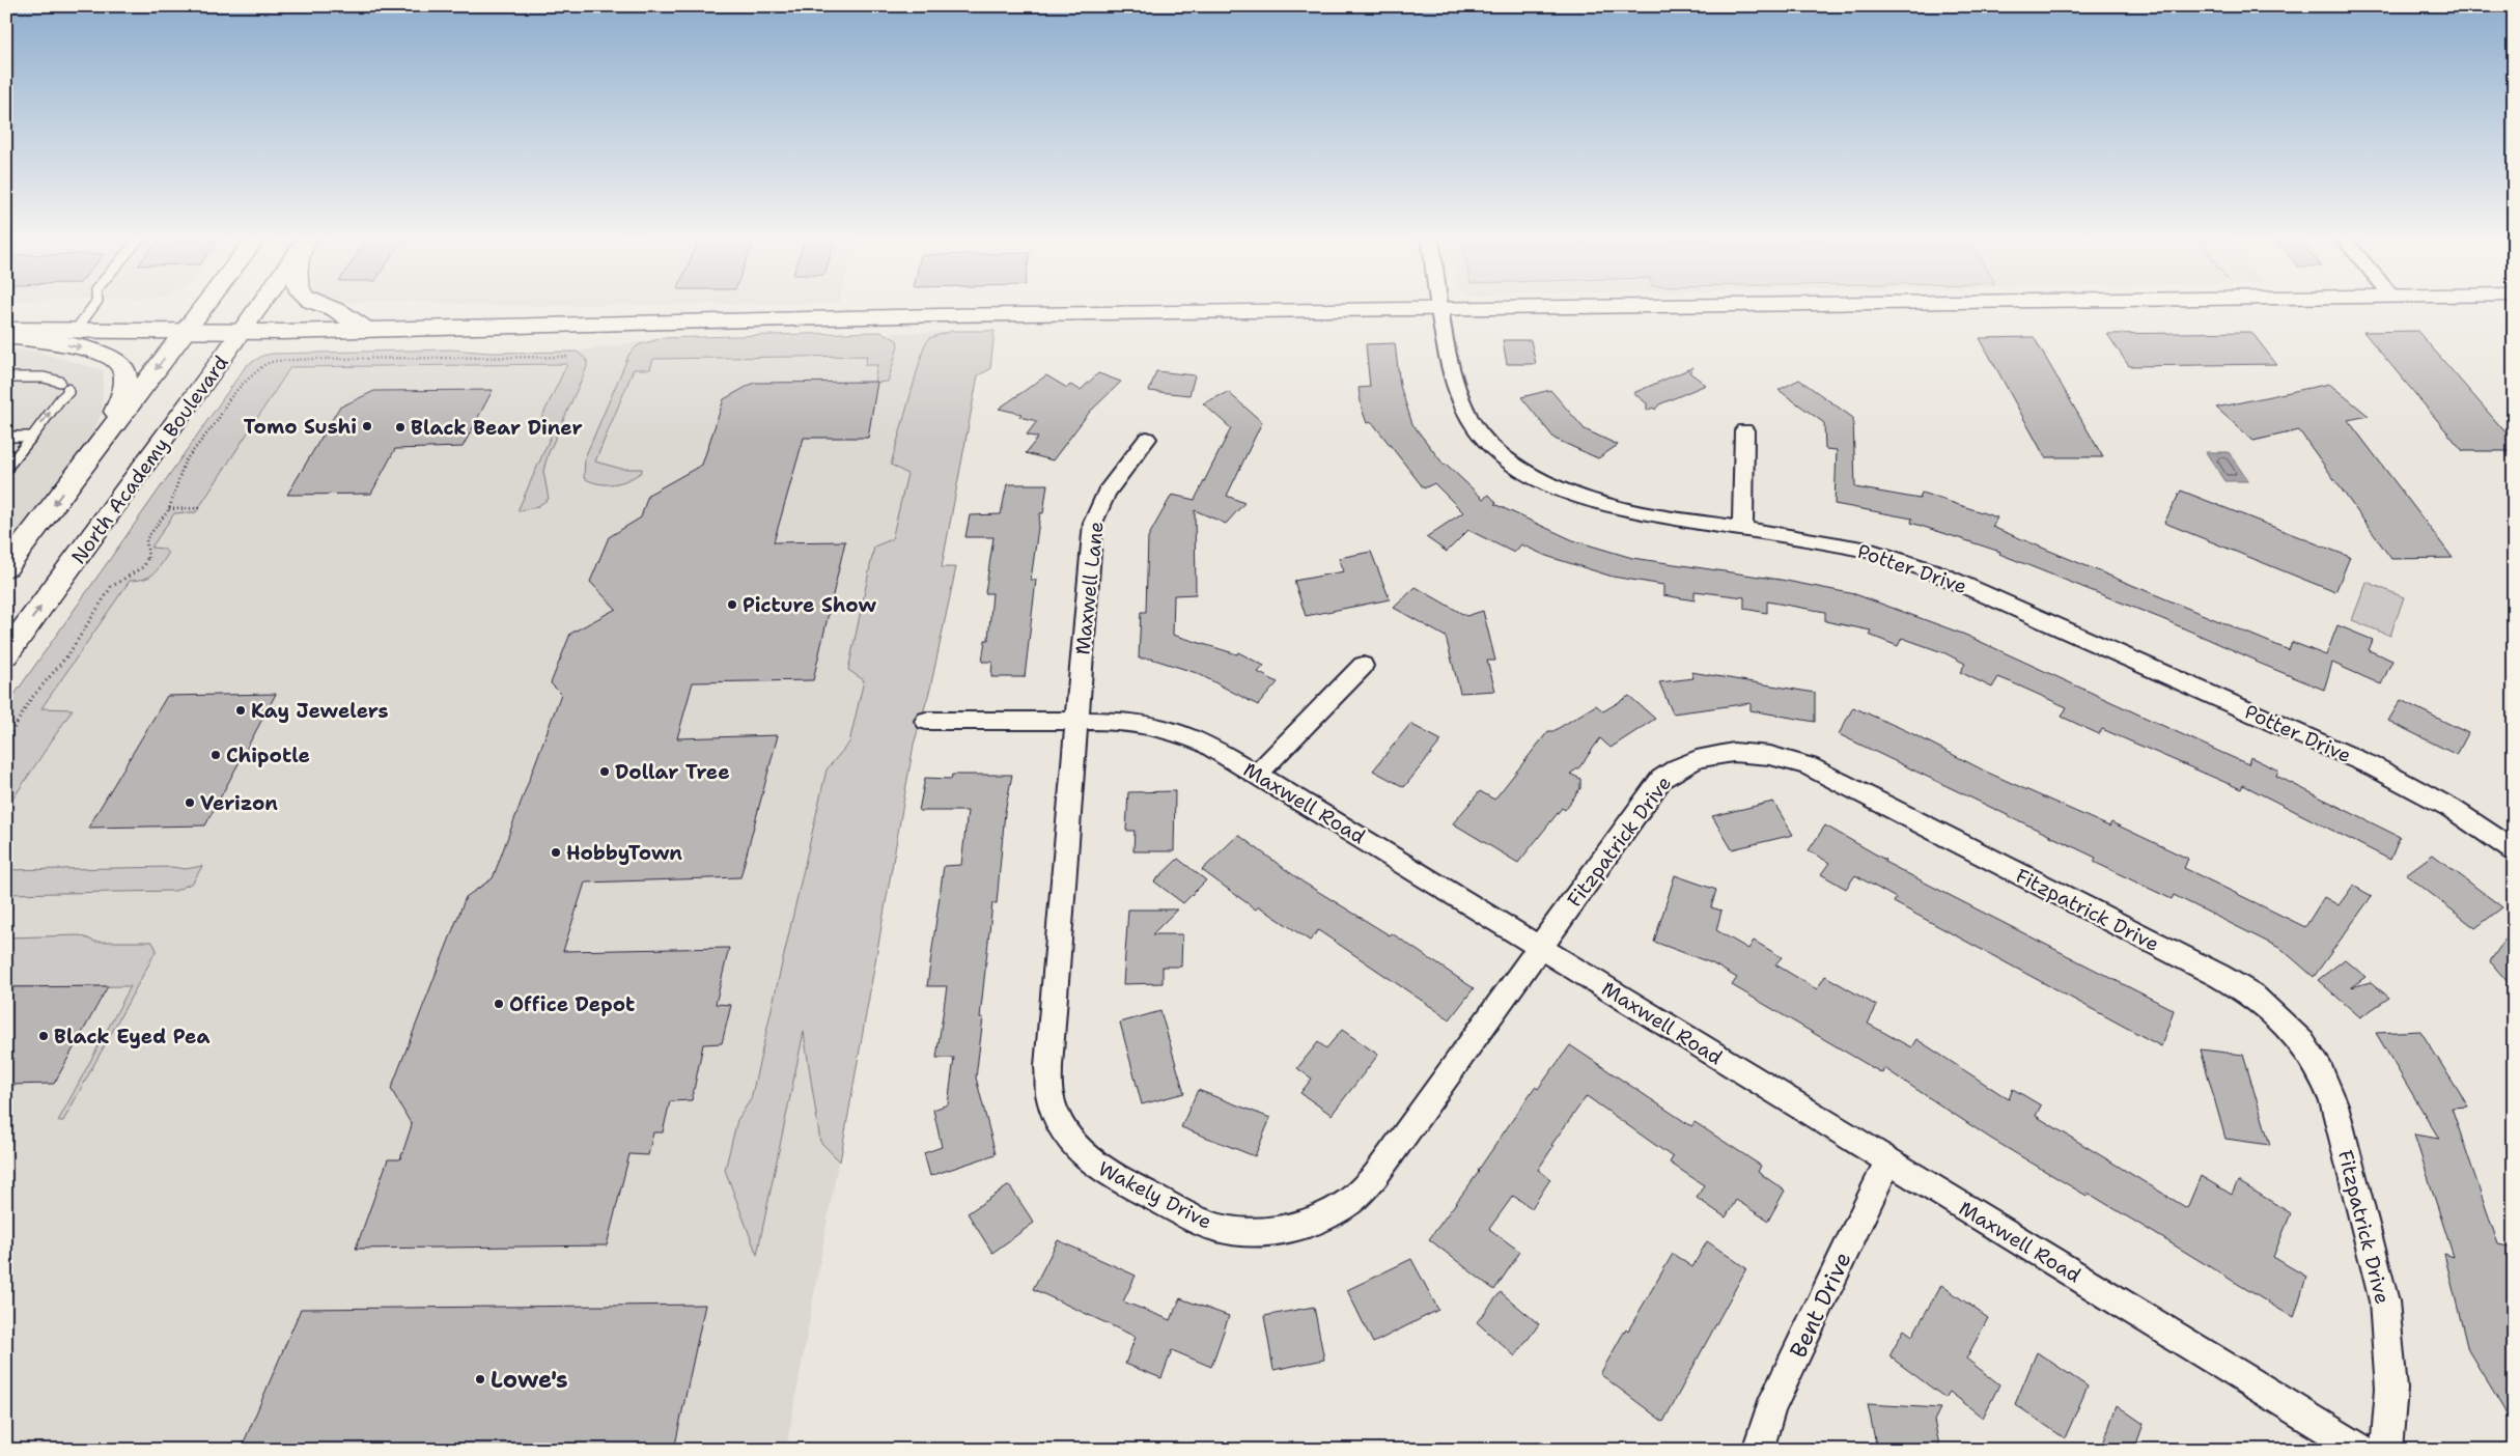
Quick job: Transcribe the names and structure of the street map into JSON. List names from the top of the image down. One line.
{"streets":{"main road":["North Academy Boulevard"],"street":["Potter Drive","Maxwell Lane","Maxwell Road","Fitzpatrick Drive","Wakely Drive","Bent Drive"]},"crossings":[["Maxwell Lane","Maxwell Road"],["Maxwell Lane","Wakely Drive"],["Maxwell Road","Fitzpatrick Drive"],["Maxwell Road","Wakely Drive"],["Maxwell Road","Bent Drive"],["Fitzpatrick Drive","Wakely Drive"]],"places":["Tomo Sushi","Black Bear Diner","Picture Show","Kay Jewelers","Chipotle","Dollar Tree","Verizon","HobbyTown","Office Depot","Black Eyed Pea","Lowe's"]}
